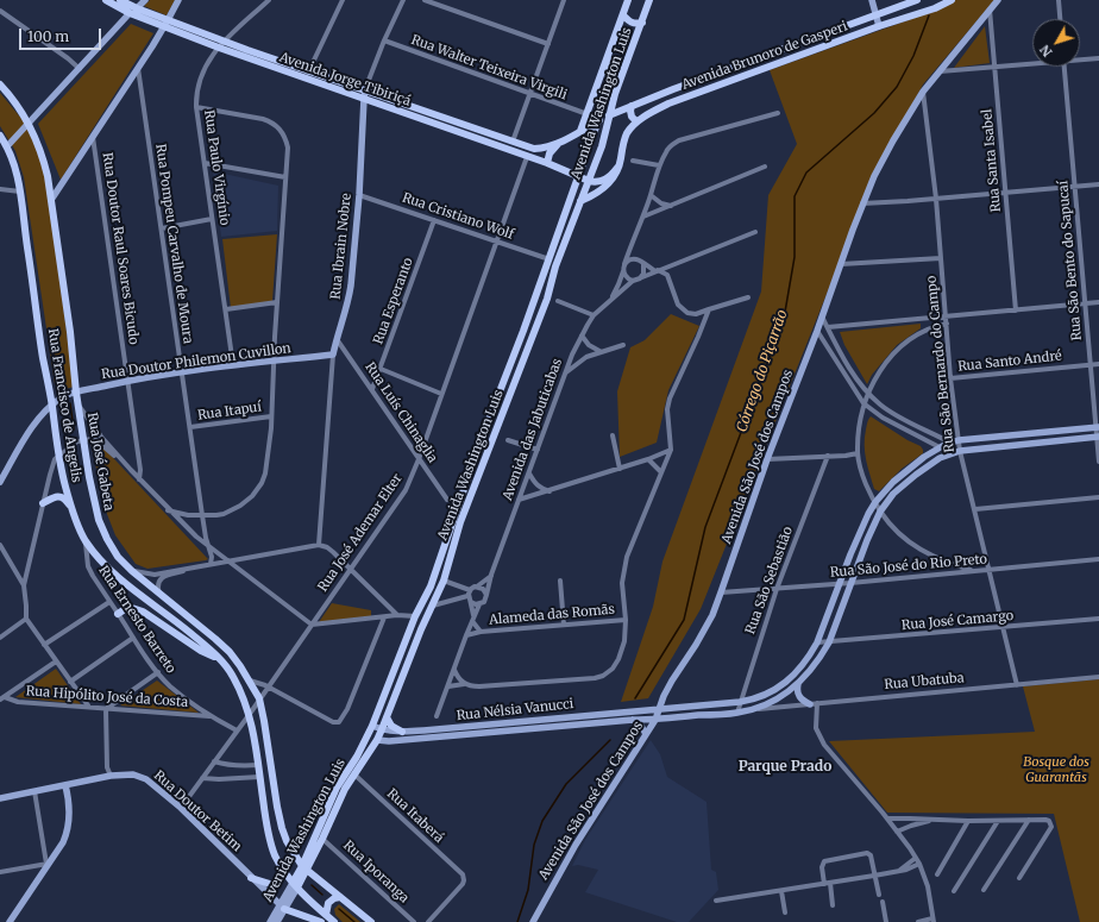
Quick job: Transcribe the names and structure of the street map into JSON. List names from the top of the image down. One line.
{"streets":{"main road":["Avenida Brunoro de Gasperi","Avenida Jorge Tibiriçá","Avenida Washington Luis","Rua Ibrain Nobre","Rua Doutor Philemon Cuvillon","Rua Francisco de Angelis","Avenida São José dos Campos","Rua José Gabeta","Rua Nélsia Vanucci","Rua Doutor Betim"],"street":["Rua Walter Teixeira Virgili","Rua Santa Isabel","Rua Paulo Virgínio","Rua Cristiano Wolf","Rua Pompeu Carvalho de Moura","Rua Doutor Raul Soares Bicudo","Rua São Bento do Sapucaí","Rua Esperanto","Rua Santo André","Rua São Bernardo do Campo","Rua Itapuí","Rua Luís Chinaglia","Avenida das Jabuticabas","Rua José Ademar Elter","Rua São José do Rio Preto","Rua São Sebastião","Alameda das Romãs","Rua Ernesto Barreto","Rua José Camargo","Rua Ubatuba","Rua Hipólito José da Costa","Rua Itaberá","Rua Iporanga"]},"crossings":[["Avenida Brunoro de Gasperi","Avenida Jorge Tibiriçá"],["Avenida Brunoro de Gasperi","Avenida Washington Luis"],["Avenida Jorge Tibiriçá","Avenida Washington Luis"],["Avenida Jorge Tibiriçá","Rua Paulo Virgínio"],["Avenida Jorge Tibiriçá","Rua Ibrain Nobre"],["Avenida Jorge Tibiriçá","Rua José Ademar Elter"],["Avenida Washington Luis","Rua Cristiano Wolf"],["Avenida Washington Luis","Rua Francisco de Angelis"],["Avenida Washington Luis","Rua José Gabeta"],["Avenida Washington Luis","Rua Nélsia Vanucci"],["Avenida Washington Luis","Rua Doutor Betim"],["Avenida Washington Luis","Rua Itaberá"],["Avenida Washington Luis","Rua Iporanga"],["Rua Santa Isabel","Avenida São José dos Campos"],["Rua Paulo Virgínio","Rua Doutor Philemon Cuvillon"],["Rua Cristiano Wolf","Rua Ibrain Nobre"],["Rua Cristiano Wolf","Rua Esperanto"],["Rua Cristiano Wolf","Rua José Ademar Elter"],["Rua Pompeu Carvalho de Moura","Rua Doutor Philemon Cuvillon"],["Rua Pompeu Carvalho de Moura","Rua Itapuí"],["Rua Ibrain Nobre","Rua Doutor Philemon Cuvillon"],["Rua Ibrain Nobre","Rua Luís Chinaglia"],["Rua Doutor Raul Soares Bicudo","Rua Doutor Philemon Cuvillon"],["Rua São Bento do Sapucaí","Rua Santo André"],["Rua São Bento do Sapucaí","Rua Nélsia Vanucci"],["Rua Esperanto","Rua Luís Chinaglia"],["Rua Doutor Philemon Cuvillon","Rua Francisco de Angelis"],["Rua Doutor Philemon Cuvillon","Rua José Gabeta"],["Rua Santo André","Rua São Bernardo do Campo"],["Rua São Bernardo do Campo","Avenida São José dos Campos"],["Rua São Bernardo do Campo","Rua São José do Rio Preto"],["Rua São Bernardo do Campo","Rua José Camargo"],["Rua São Bernardo do Campo","Rua Ubatuba"],["Rua São Bernardo do Campo","Rua Nélsia Vanucci"],["Rua Francisco de Angelis","Rua José Ademar Elter"],["Rua Francisco de Angelis","Rua Ernesto Barreto"],["Rua Luís Chinaglia","Rua José Ademar Elter"],["Avenida São José dos Campos","Rua São José do Rio Preto"],["Avenida São José dos Campos","Rua Nélsia Vanucci"],["Rua José Gabeta","Rua José Ademar Elter"],["Rua José Ademar Elter","Rua Ernesto Barreto"],["Rua José Ademar Elter","Rua Doutor Betim"],["Rua São José do Rio Preto","Rua São Sebastião"],["Rua São José do Rio Preto","Rua Nélsia Vanucci"],["Rua São Sebastião","Rua Nélsia Vanucci"],["Rua Ernesto Barreto","Rua Hipólito José da Costa"],["Rua José Camargo","Rua Nélsia Vanucci"],["Rua Ubatuba","Rua Nélsia Vanucci"]],"districts":["Parque Prado"],"water":["Córrego do Piçarrão"],"parks":["Bosque dos Guarantãs"],"scale_bar":"100 m","north":"bottom left"}
